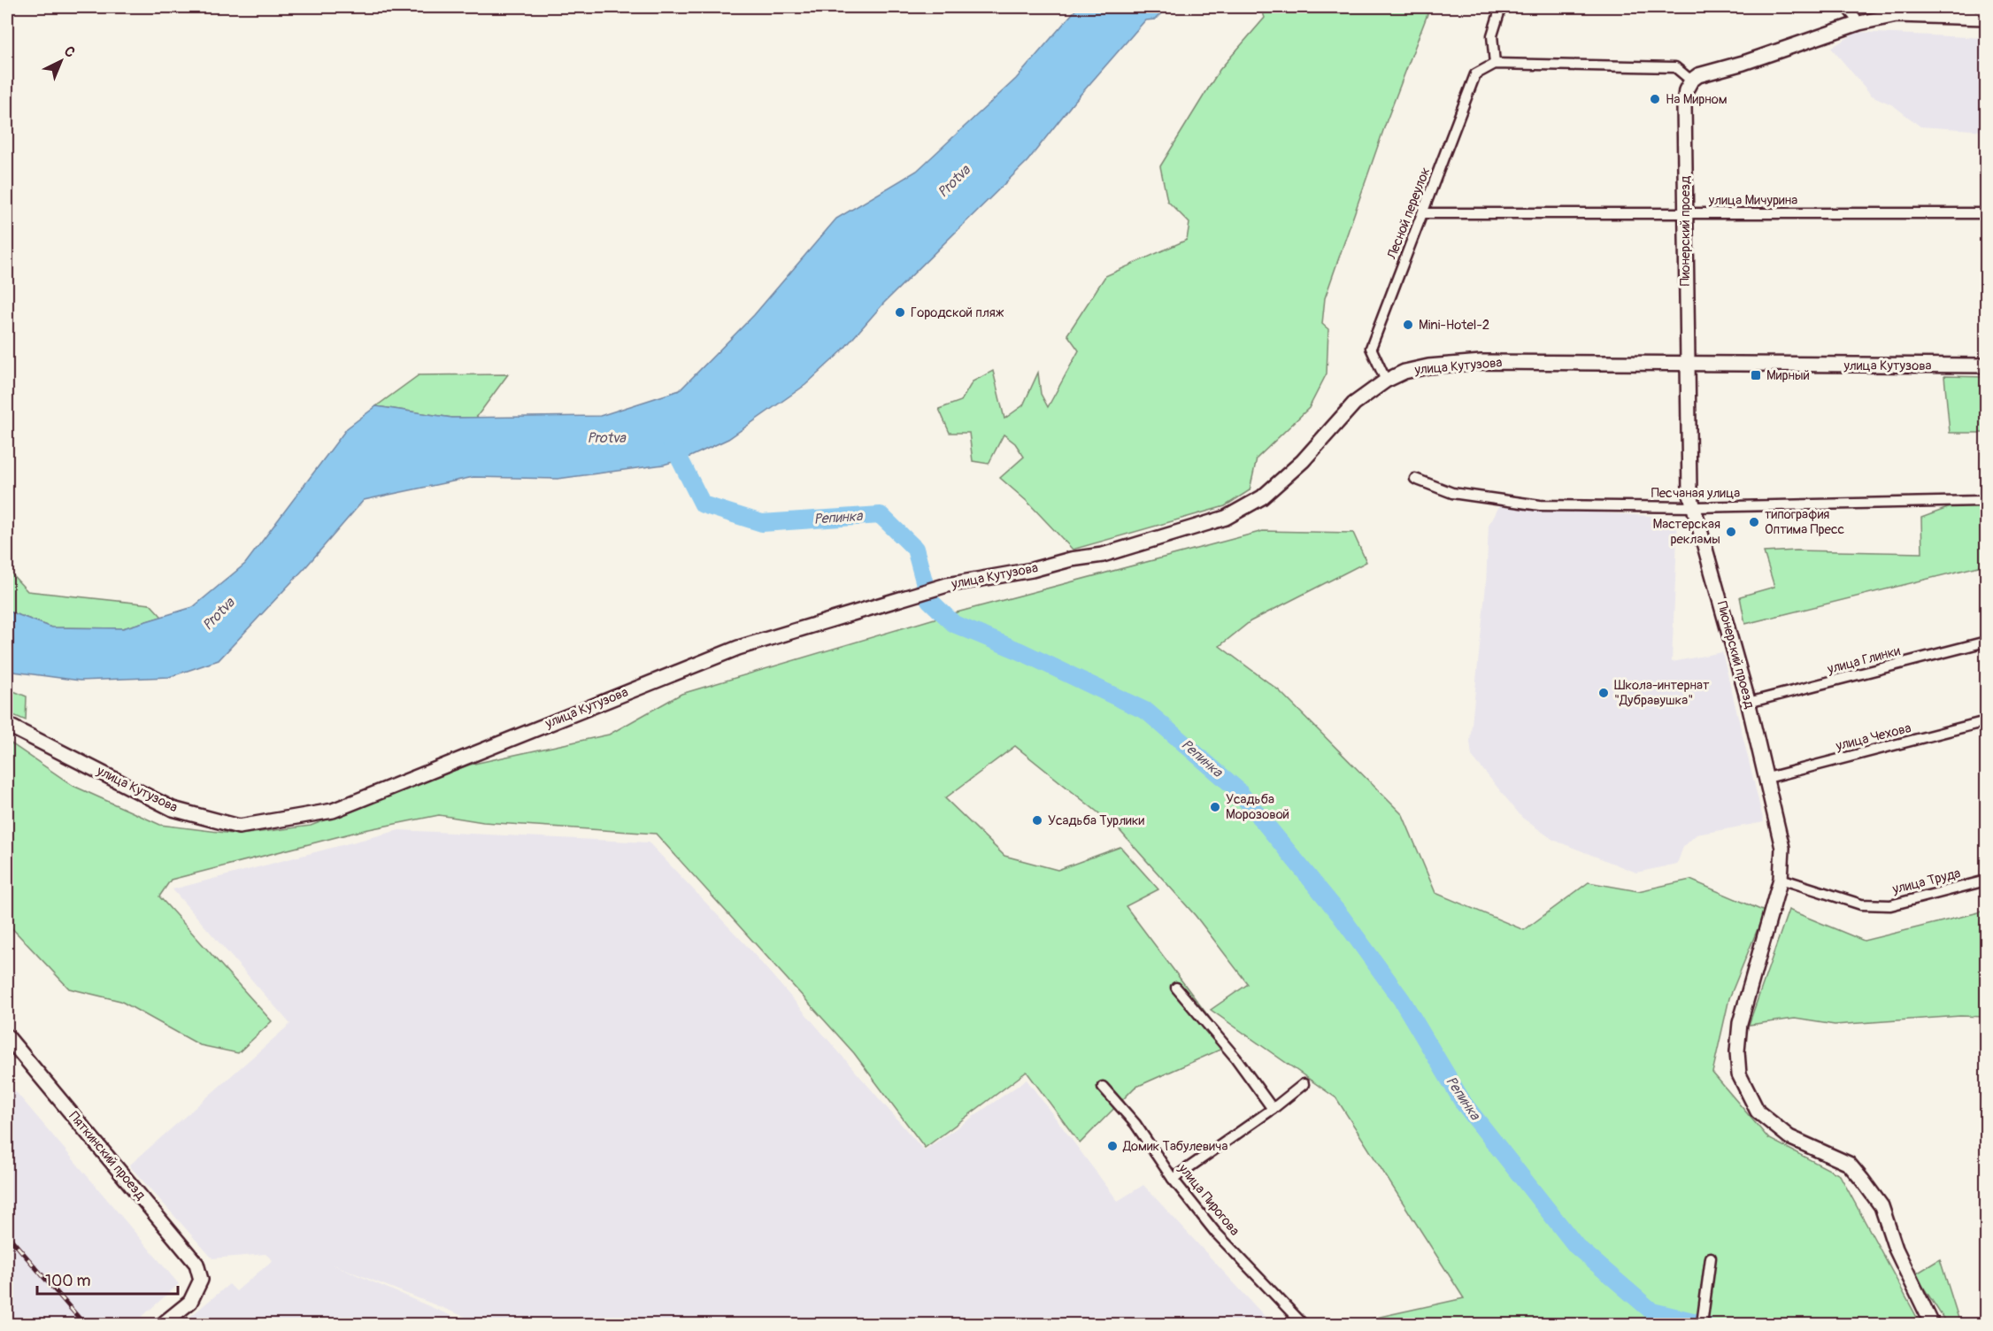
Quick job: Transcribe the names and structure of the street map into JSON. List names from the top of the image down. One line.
{"streets":{"main road":["Пионерский проезд","улица Кутузова","Пяткинский проезд"],"street":["улица Мичурина","Лесной переулок","Песчаная улица","улица Глинки","улица Чехова","улица Труда","улица Пирогова"]},"crossings":[["улица Мичурина","Лесной переулок"],["улица Мичурина","Пионерский проезд"],["Лесной переулок","улица Кутузова"],["Пионерский проезд","улица Кутузова"],["Пионерский проезд","Песчаная улица"],["Пионерский проезд","улица Глинки"],["Пионерский проезд","улица Чехова"],["Пионерский проезд","улица Труда"]],"water":["Protva","Репинка"],"places":{"other":["На Мирном","Городской пляж","Mini-Hotel-2","типография Оптима Пресс","Мастерская рекламы","Школа-интернат \"Дубравушка\"","Усадьба Морозовой","Усадьба Турлики","Домик Табулевича"],"transit":["Мирный"]},"scale_bar":"100 m","north":"top right"}
